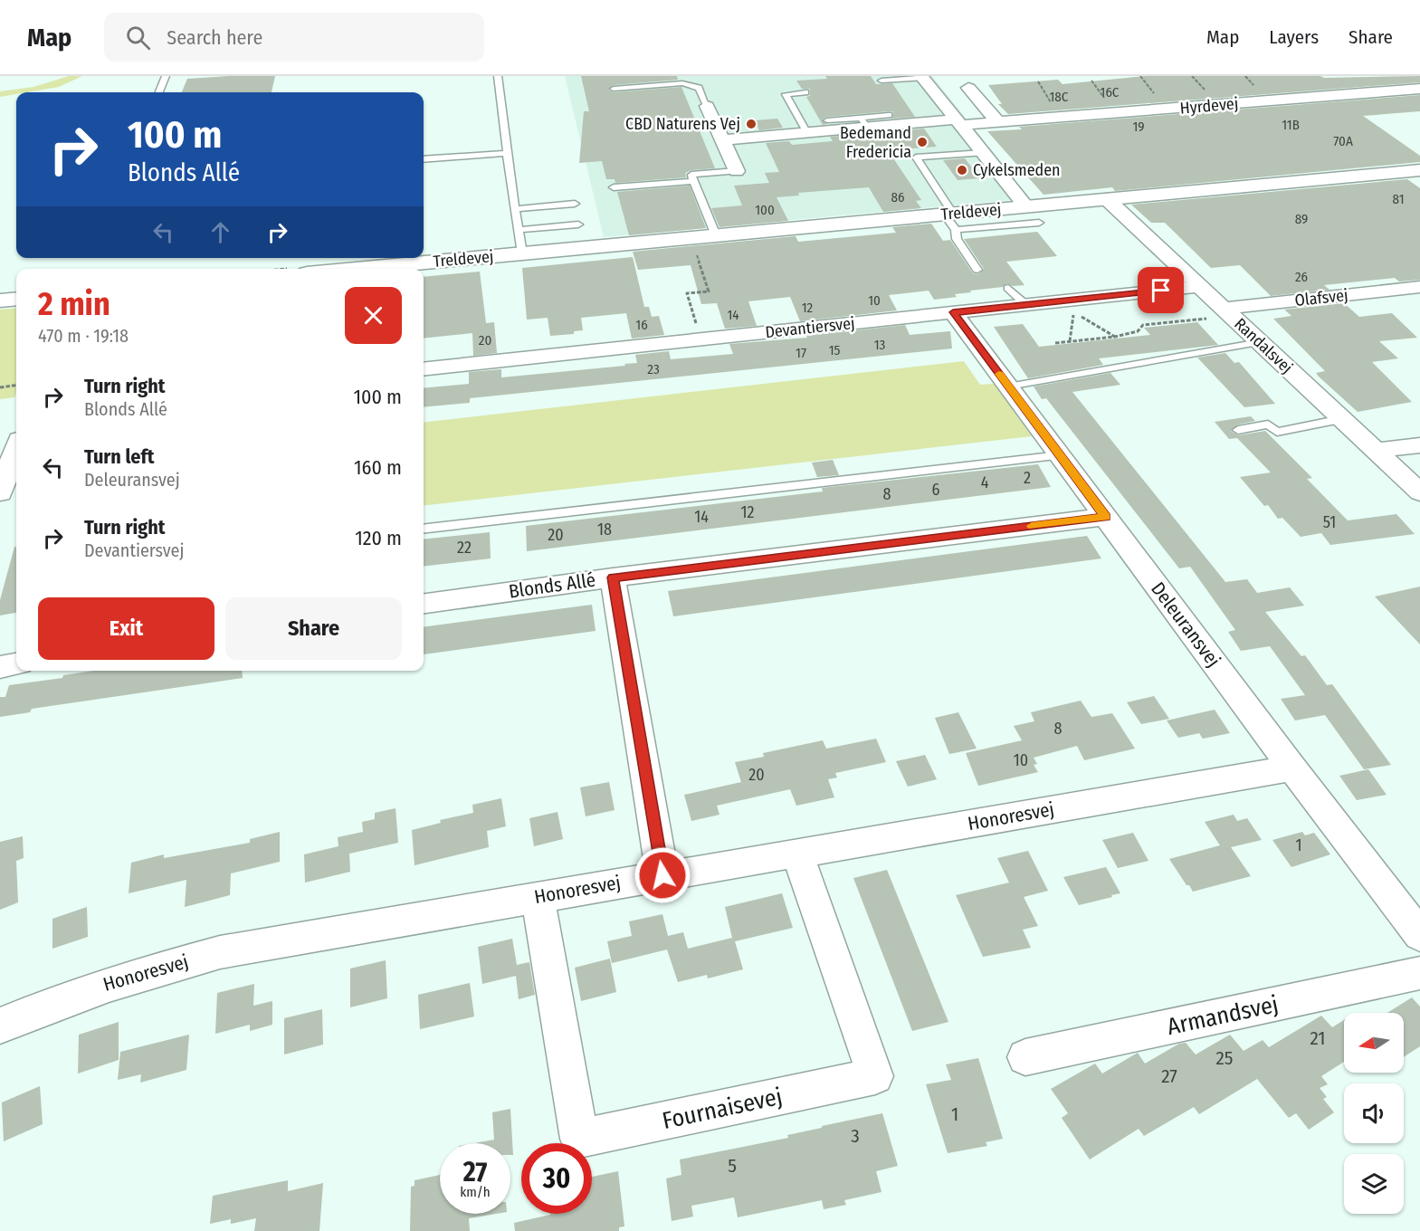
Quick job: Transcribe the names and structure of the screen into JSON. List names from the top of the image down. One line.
{"streets":{"street":["Hyrdevej","Treldevej","Olafsvej","Devantiersvej","Randalsvej","Blonds Allé","Deleuransvej","Honoresvej","Armandsvej","Fournaisevej"]},"crossings":[["Treldevej","Randalsvej"],["Olafsvej","Randalsvej"],["Devantiersvej","Randalsvej"],["Devantiersvej","Deleuransvej"],["Blonds Allé","Deleuransvej"],["Deleuransvej","Honoresvej"],["Honoresvej","Fournaisevej"]],"places":["CBD Naturens Vej","Bedemand Fredericia","Cykelsmeden"],"house_numbers":["16C","18C","11B","19","70A","86","81","100","89","26","10","12","14","16","20","13","15","17","23","2","4","6","8","12","14","51","18","20","22","8","10","20","1","21","25","27","1","3","5"],"north":"left","page":{"header":"Map","search":"Search here","nav":["Map","Layers","Share"],"turn":["100 m","Blonds Allé"],"heading":["2 min","470 m · 19:18"],"list":[{"name":"Turn right","note":"Blonds Allé","value":"100 m"},{"name":"Turn left","note":"Deleuransvej","value":"160 m"},{"name":"Turn right","note":"Devantiersvej","value":"120 m"}],"buttons":["Exit","Share"],"speed":"27 km/h","limit":"30"}}
